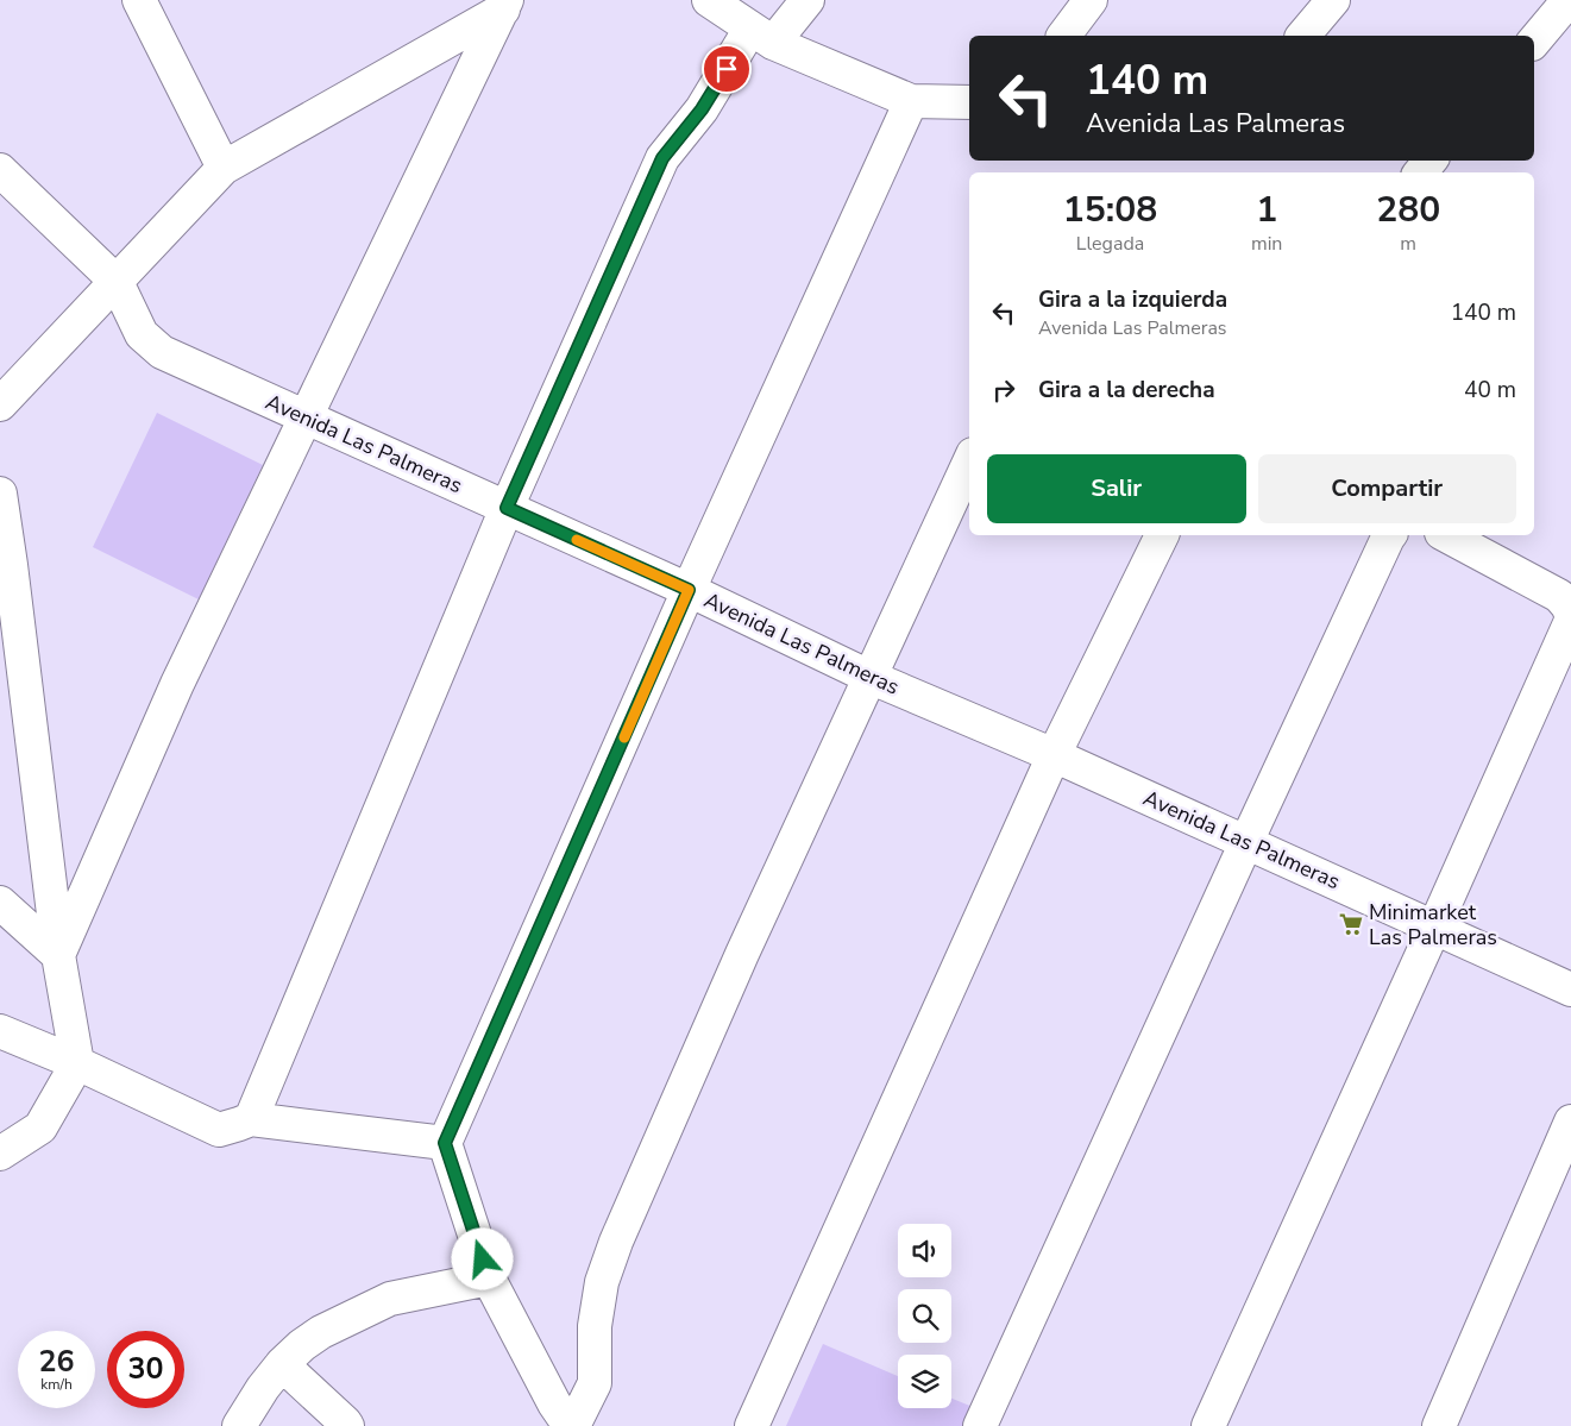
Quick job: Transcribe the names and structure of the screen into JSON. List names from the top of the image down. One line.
{"streets":{"street":["Avenida Las Palmeras"]},"places":{"supermarket":["Minimarket Las Palmeras"]},"page":{"turn":["140 m","Avenida Las Palmeras"],"eta":["15:08","Llegada","1","min","280","m"],"list":[{"name":"Gira a la izquierda","note":"Avenida Las Palmeras","value":"140 m"},{"name":"Gira a la derecha","value":"40 m"}],"buttons":["Salir","Compartir"],"speed":"26 km/h","limit":"30"}}
